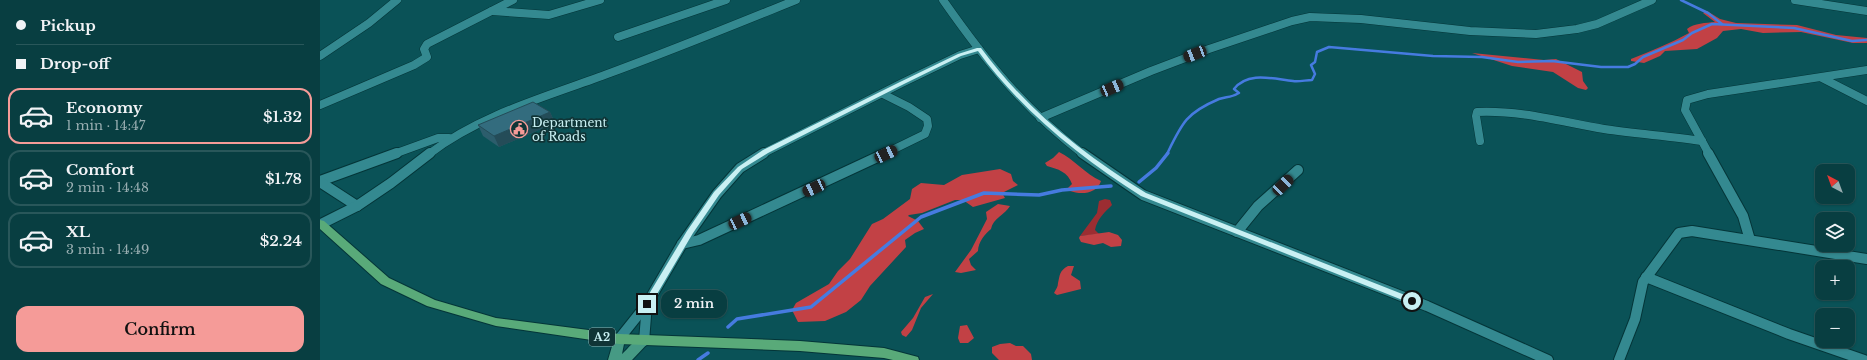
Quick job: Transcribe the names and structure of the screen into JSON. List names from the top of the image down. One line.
{"streets":{"main road":["A2"]},"places":{"public building":["Department of Roads"]},"north":"top left","page":{"banner":["Pickup","Drop-off"],"list":[{"name":"Economy","note":"1 min · 14:47","value":"$1.32"},{"name":"Comfort","note":"2 min · 14:48","value":"$1.78"},{"name":"XL","note":"3 min · 14:49","value":"$2.24"}],"map_buttons":["+","−"],"bubble":"2 min","buttons":"Confirm"}}
